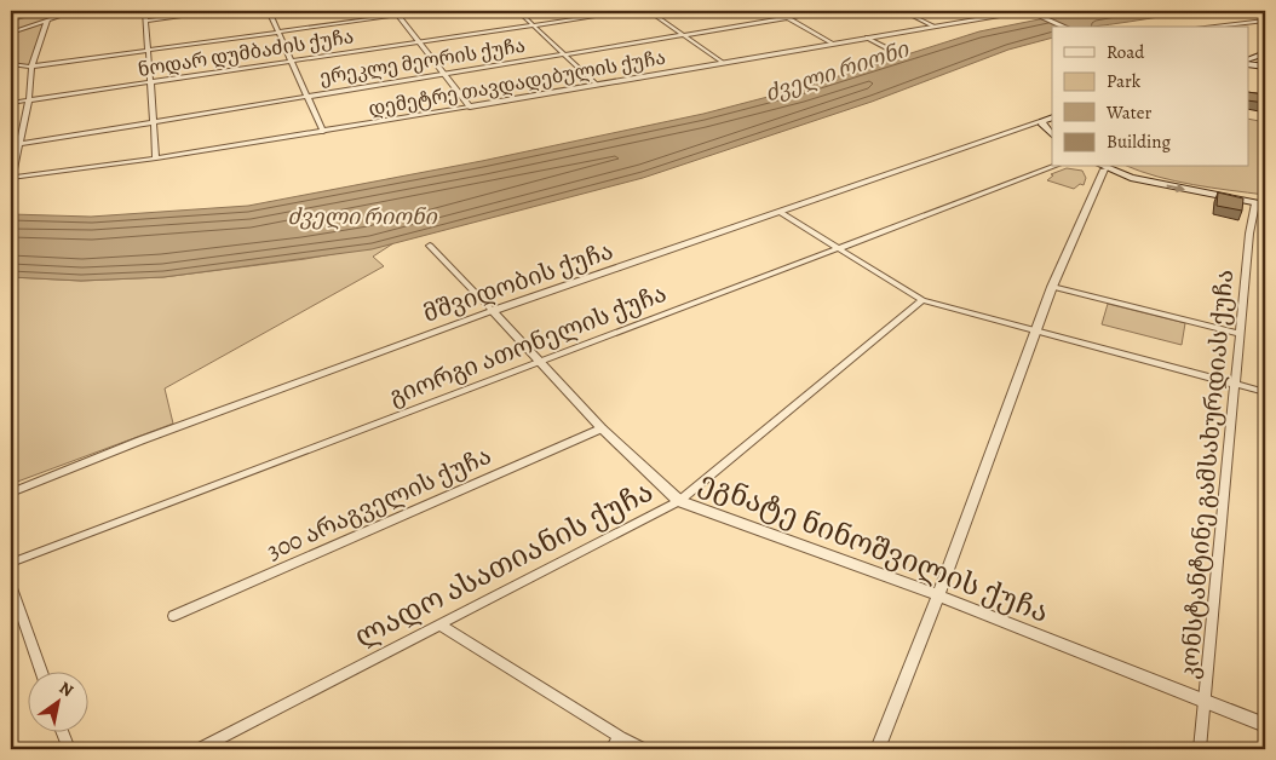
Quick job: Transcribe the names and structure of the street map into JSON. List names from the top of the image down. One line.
{"streets":{"street":["ნოდარ დუმბაძის ქუჩა","ერეკლე მეორის ქუჩა","დემეტრე თავდადებულის ქუჩა","მშვიდობის ქუჩა","გიორგი ათონელის ქუჩა","კონსტანტინე გამსახურდიას ქუჩა","300 არაგველის ქუჩა","ეგნატე ნინოშვილის ქუჩა","ლადო ასათიანის ქუჩა"]},"crossings":[["მშვიდობის ქუჩა","ეგნატე ნინოშვილის ქუჩა"],["გიორგი ათონელის ქუჩა","ეგნატე ნინოშვილის ქუჩა"],["კონსტანტინე გამსახურდიას ქუჩა","ეგნატე ნინოშვილის ქუჩა"],["300 არაგველის ქუჩა","ეგნატე ნინოშვილის ქუჩა"],["ეგნატე ნინოშვილის ქუჩა","ლადო ასათიანის ქუჩა"]],"water":["ძველი რიონი"],"legend":["Road","Park","Water","Building"],"north":"top right"}
